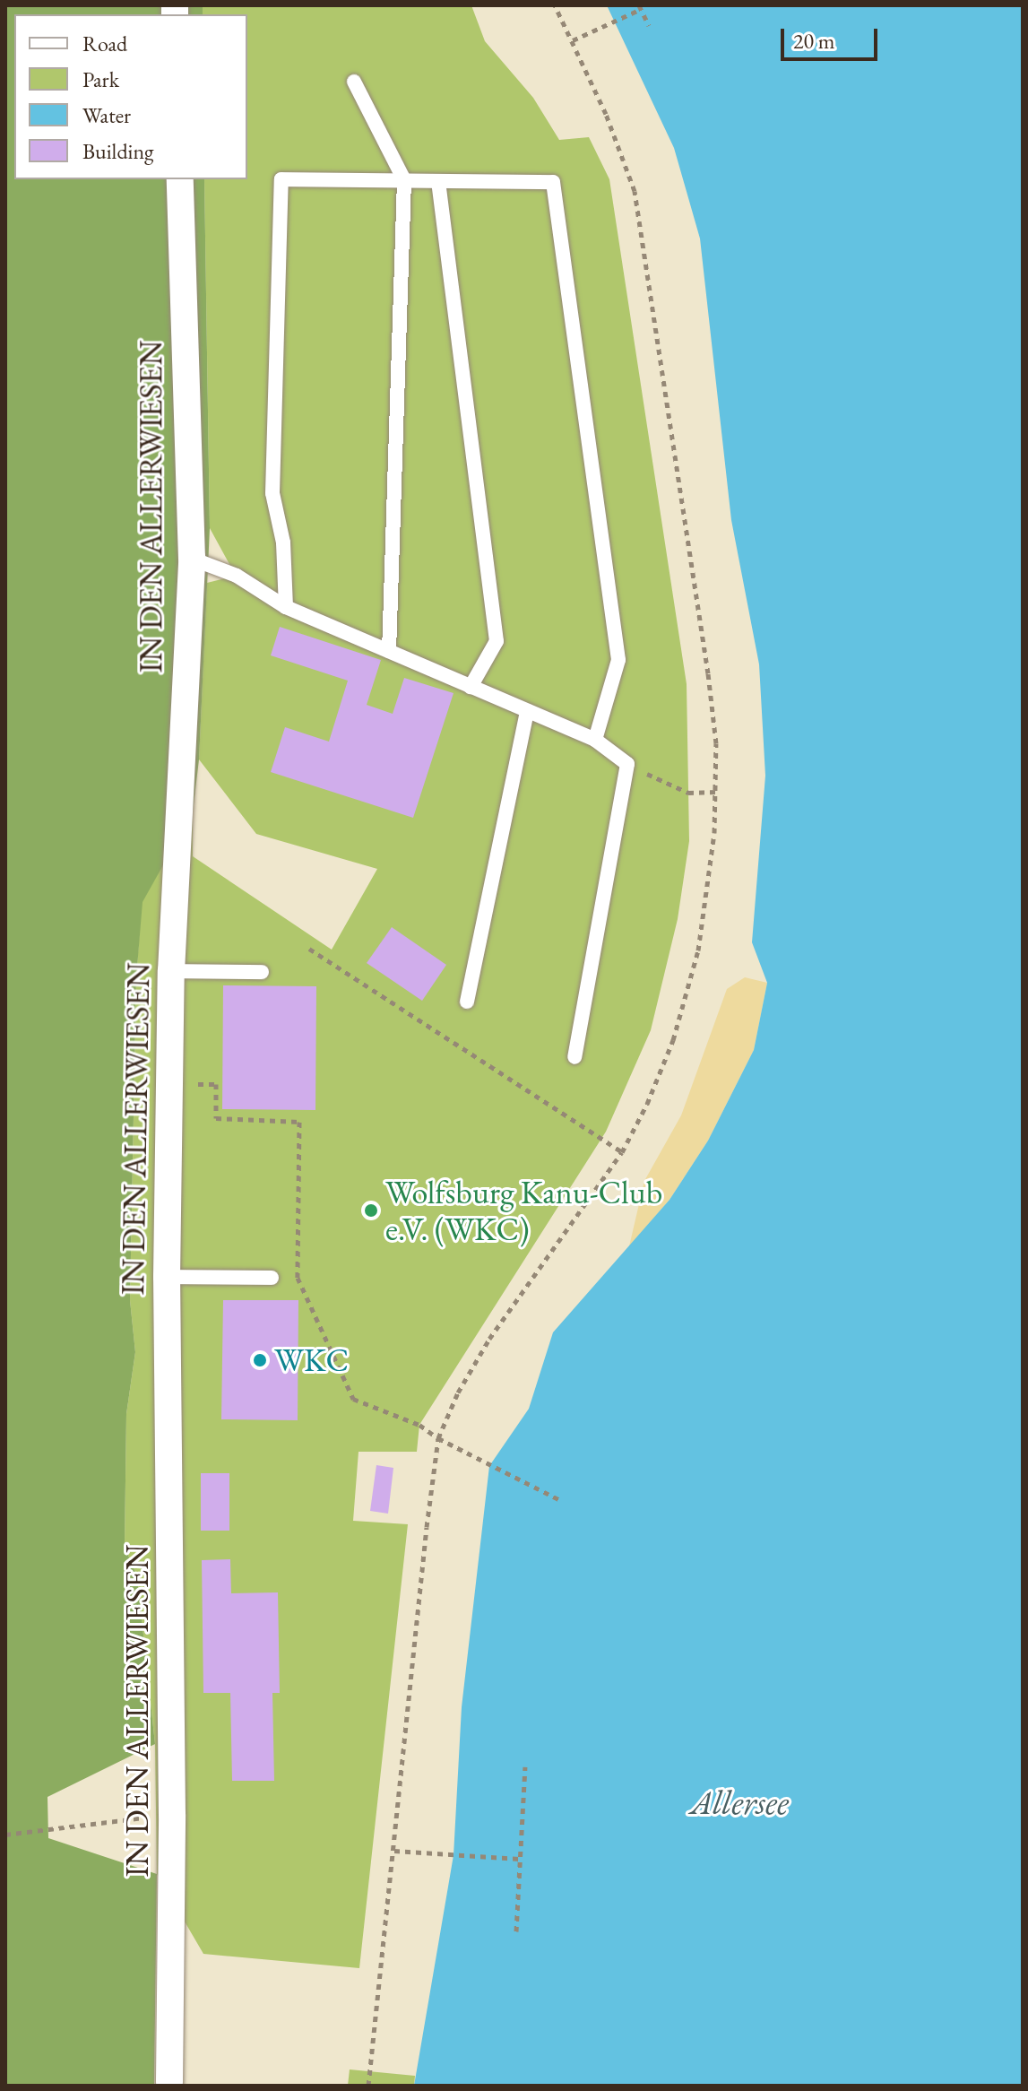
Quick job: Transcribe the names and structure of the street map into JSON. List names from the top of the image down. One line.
{"streets":{"street":["IN DEN ALLERWIESEN"]},"water":["Allersee"],"places":["Wolfsburg Kanu-Club e.V. (WKC)","WKC"],"legend":["Road","Park","Water","Building"],"scale_bar":"20 m"}
